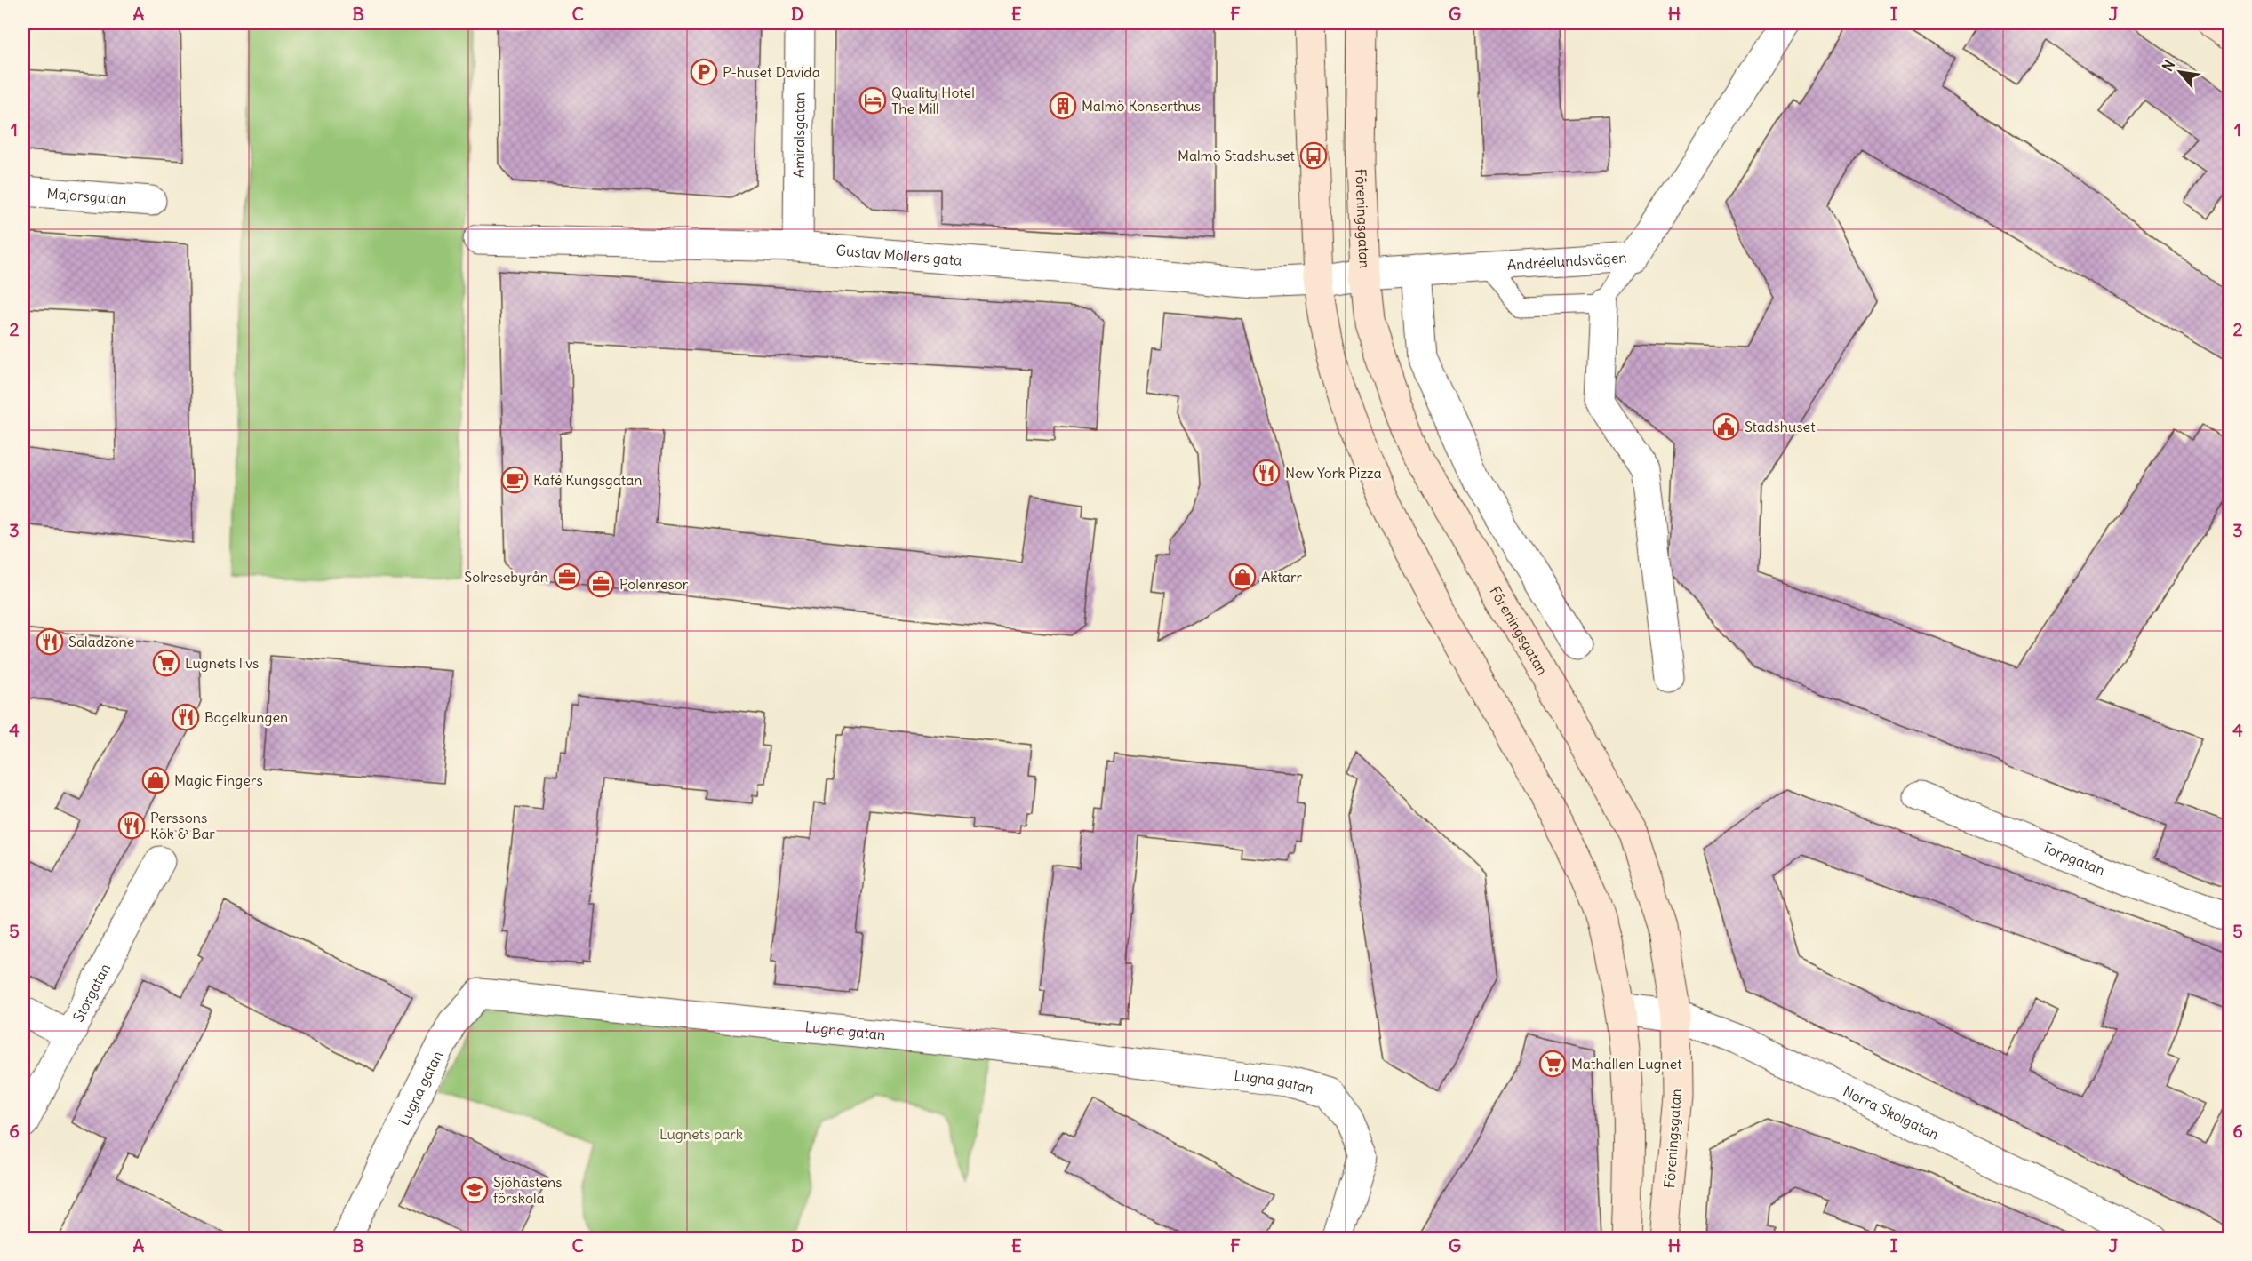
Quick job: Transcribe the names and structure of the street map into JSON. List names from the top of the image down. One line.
{"streets":{"street":["Amiralsgatan","Majorsgatan","Föreningsgatan","Gustav Möllers gata","Andréelundsvägen","Torpgatan","Storgatan","Lugna gatan","Norra Skolgatan"]},"crossings":[["Amiralsgatan","Gustav Möllers gata"],["Föreningsgatan","Andréelundsvägen"],["Föreningsgatan","Norra Skolgatan"],["Gustav Möllers gata","Andréelundsvägen"]],"parks":["Lugnets park"],"places":{"parking":["P-huset Davida"],"hotel":["Quality Hotel The Mill"],"building":["Malmö Konserthus"],"bus stop":["Malmö Stadshuset"],"public building":["Stadshuset"],"restaurant":["New York Pizza","Saladzone","Bagelkungen","Perssons Kök & Bar"],"cafe":["Kafé Kungsgatan"],"office":["Solresebyrån","Polenresor"],"shop":["Aktarr","Magic Fingers"],"supermarket":["Lugnets livs","Mathallen Lugnet"],"school or university":["Sjöhästens förskola"]},"north":"top left","grid":{"columns":["A","B","C","D","E","F","G","H","I","J"],"rows":["1","2","3","4","5","6"]}}
